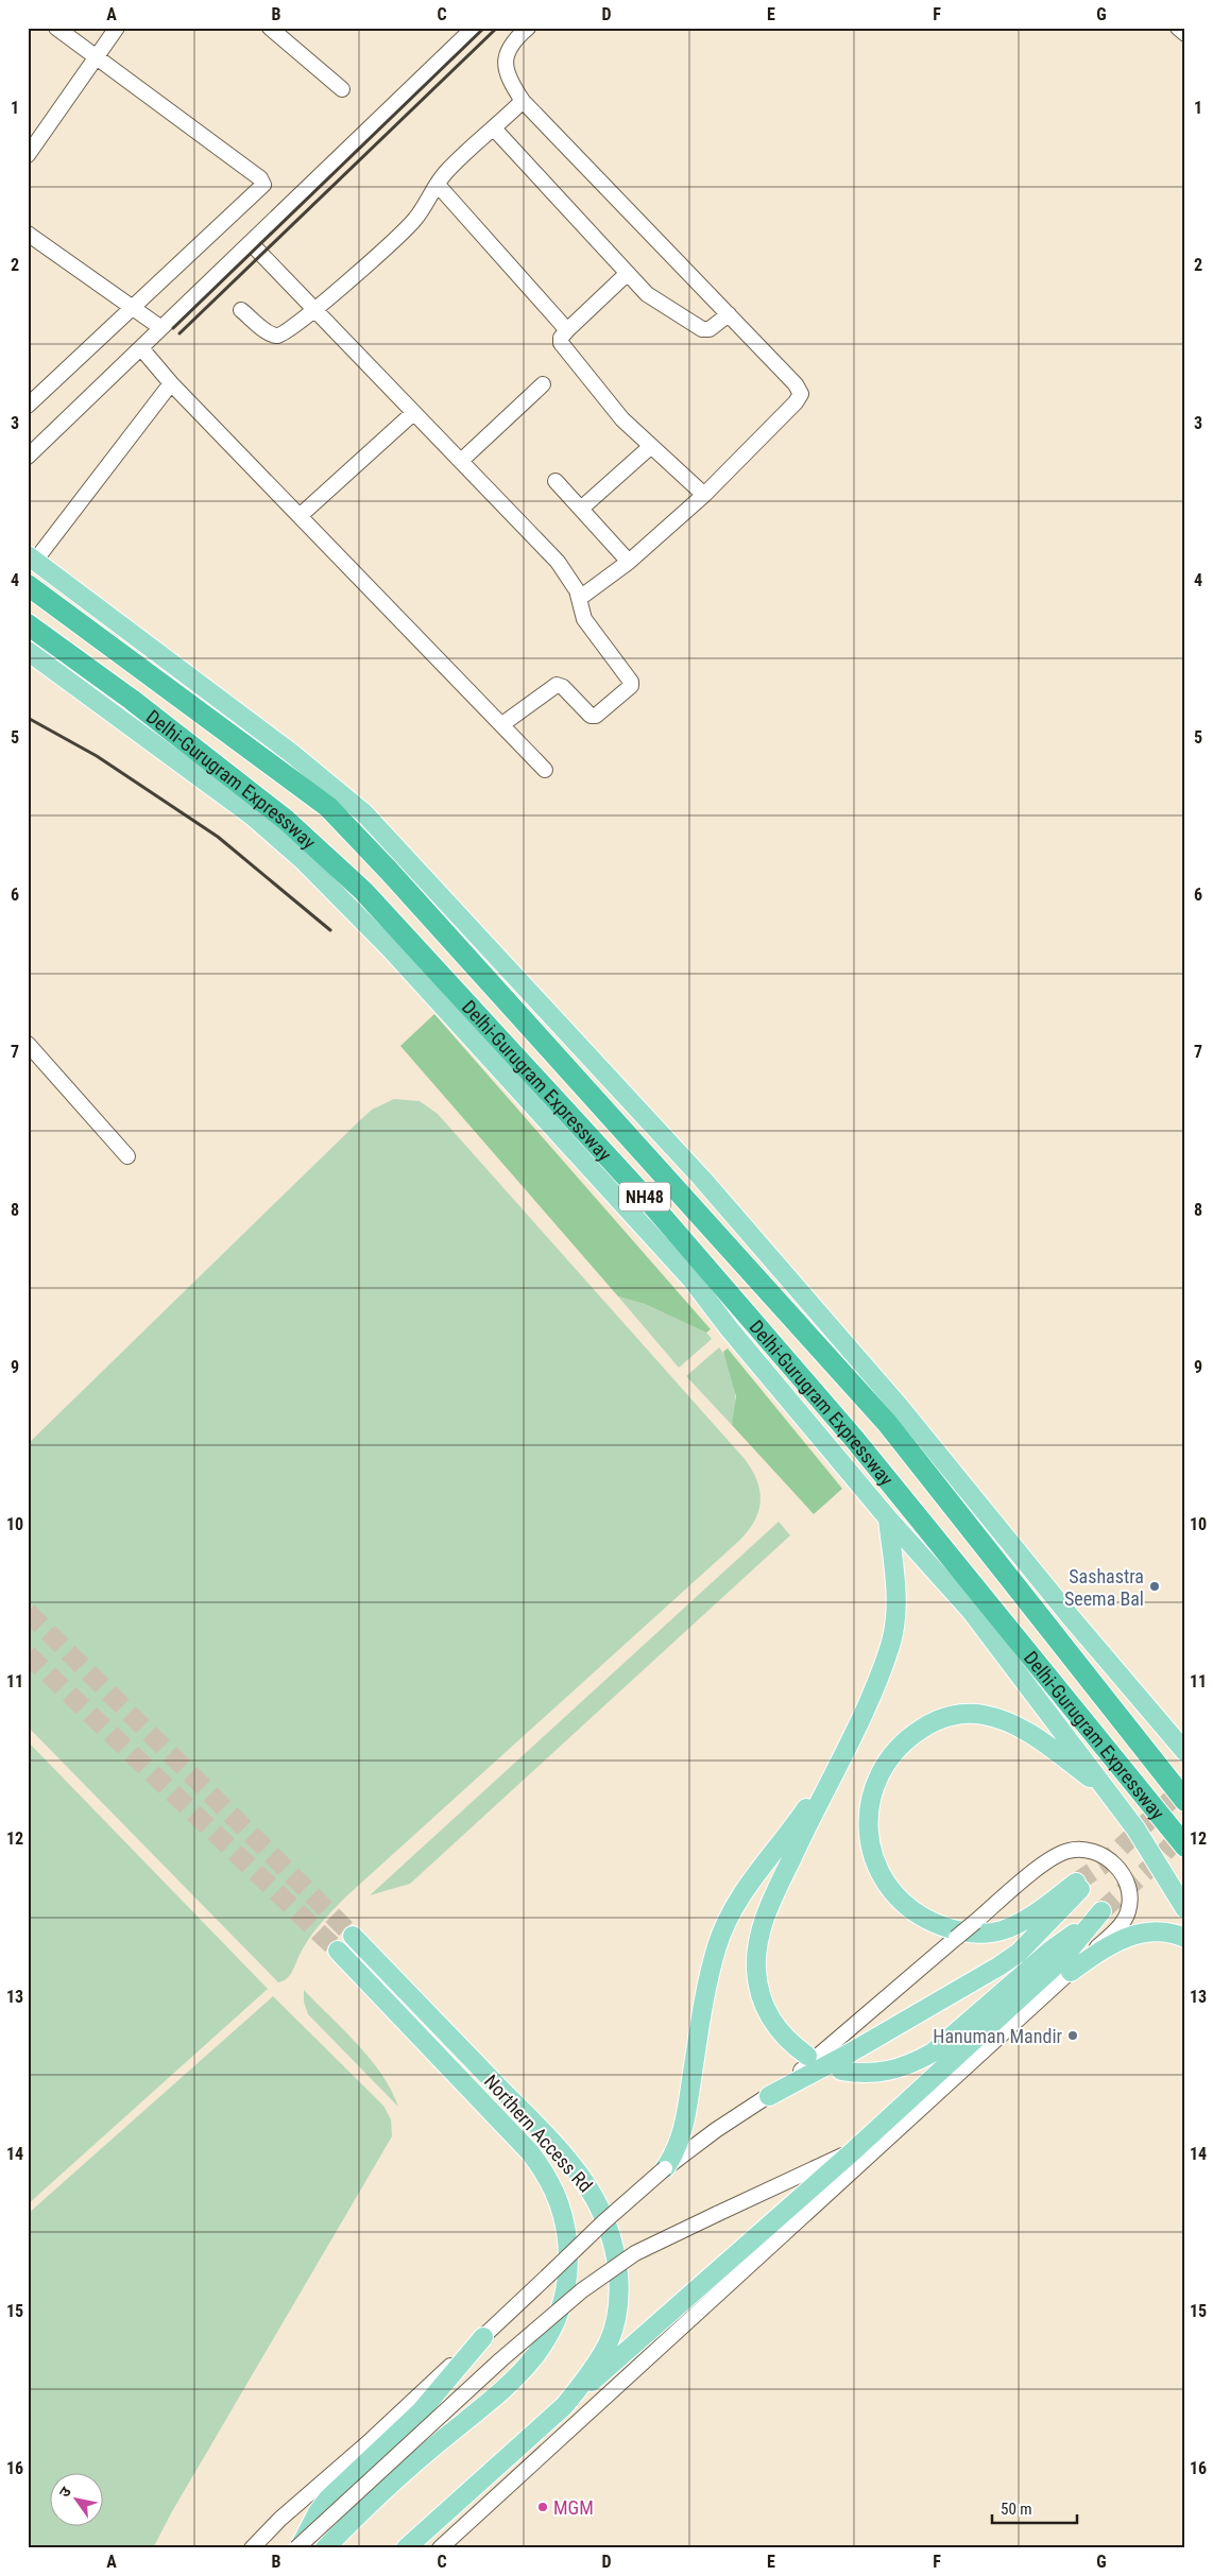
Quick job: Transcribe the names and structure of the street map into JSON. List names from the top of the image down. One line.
{"streets":{"highway":["Delhi-Gurugram Expressway","NH48"],"main road":["Northern Access Rd"]},"places":["Sashastra Seema Bal","Hanuman Mandir","MGM"],"scale_bar":"50 m","north":"top left","grid":{"columns":["A","B","C","D","E","F","G"],"rows":["1","2","3","4","5","6","7","8","9","10","11","12","13","14","15","16"]}}
